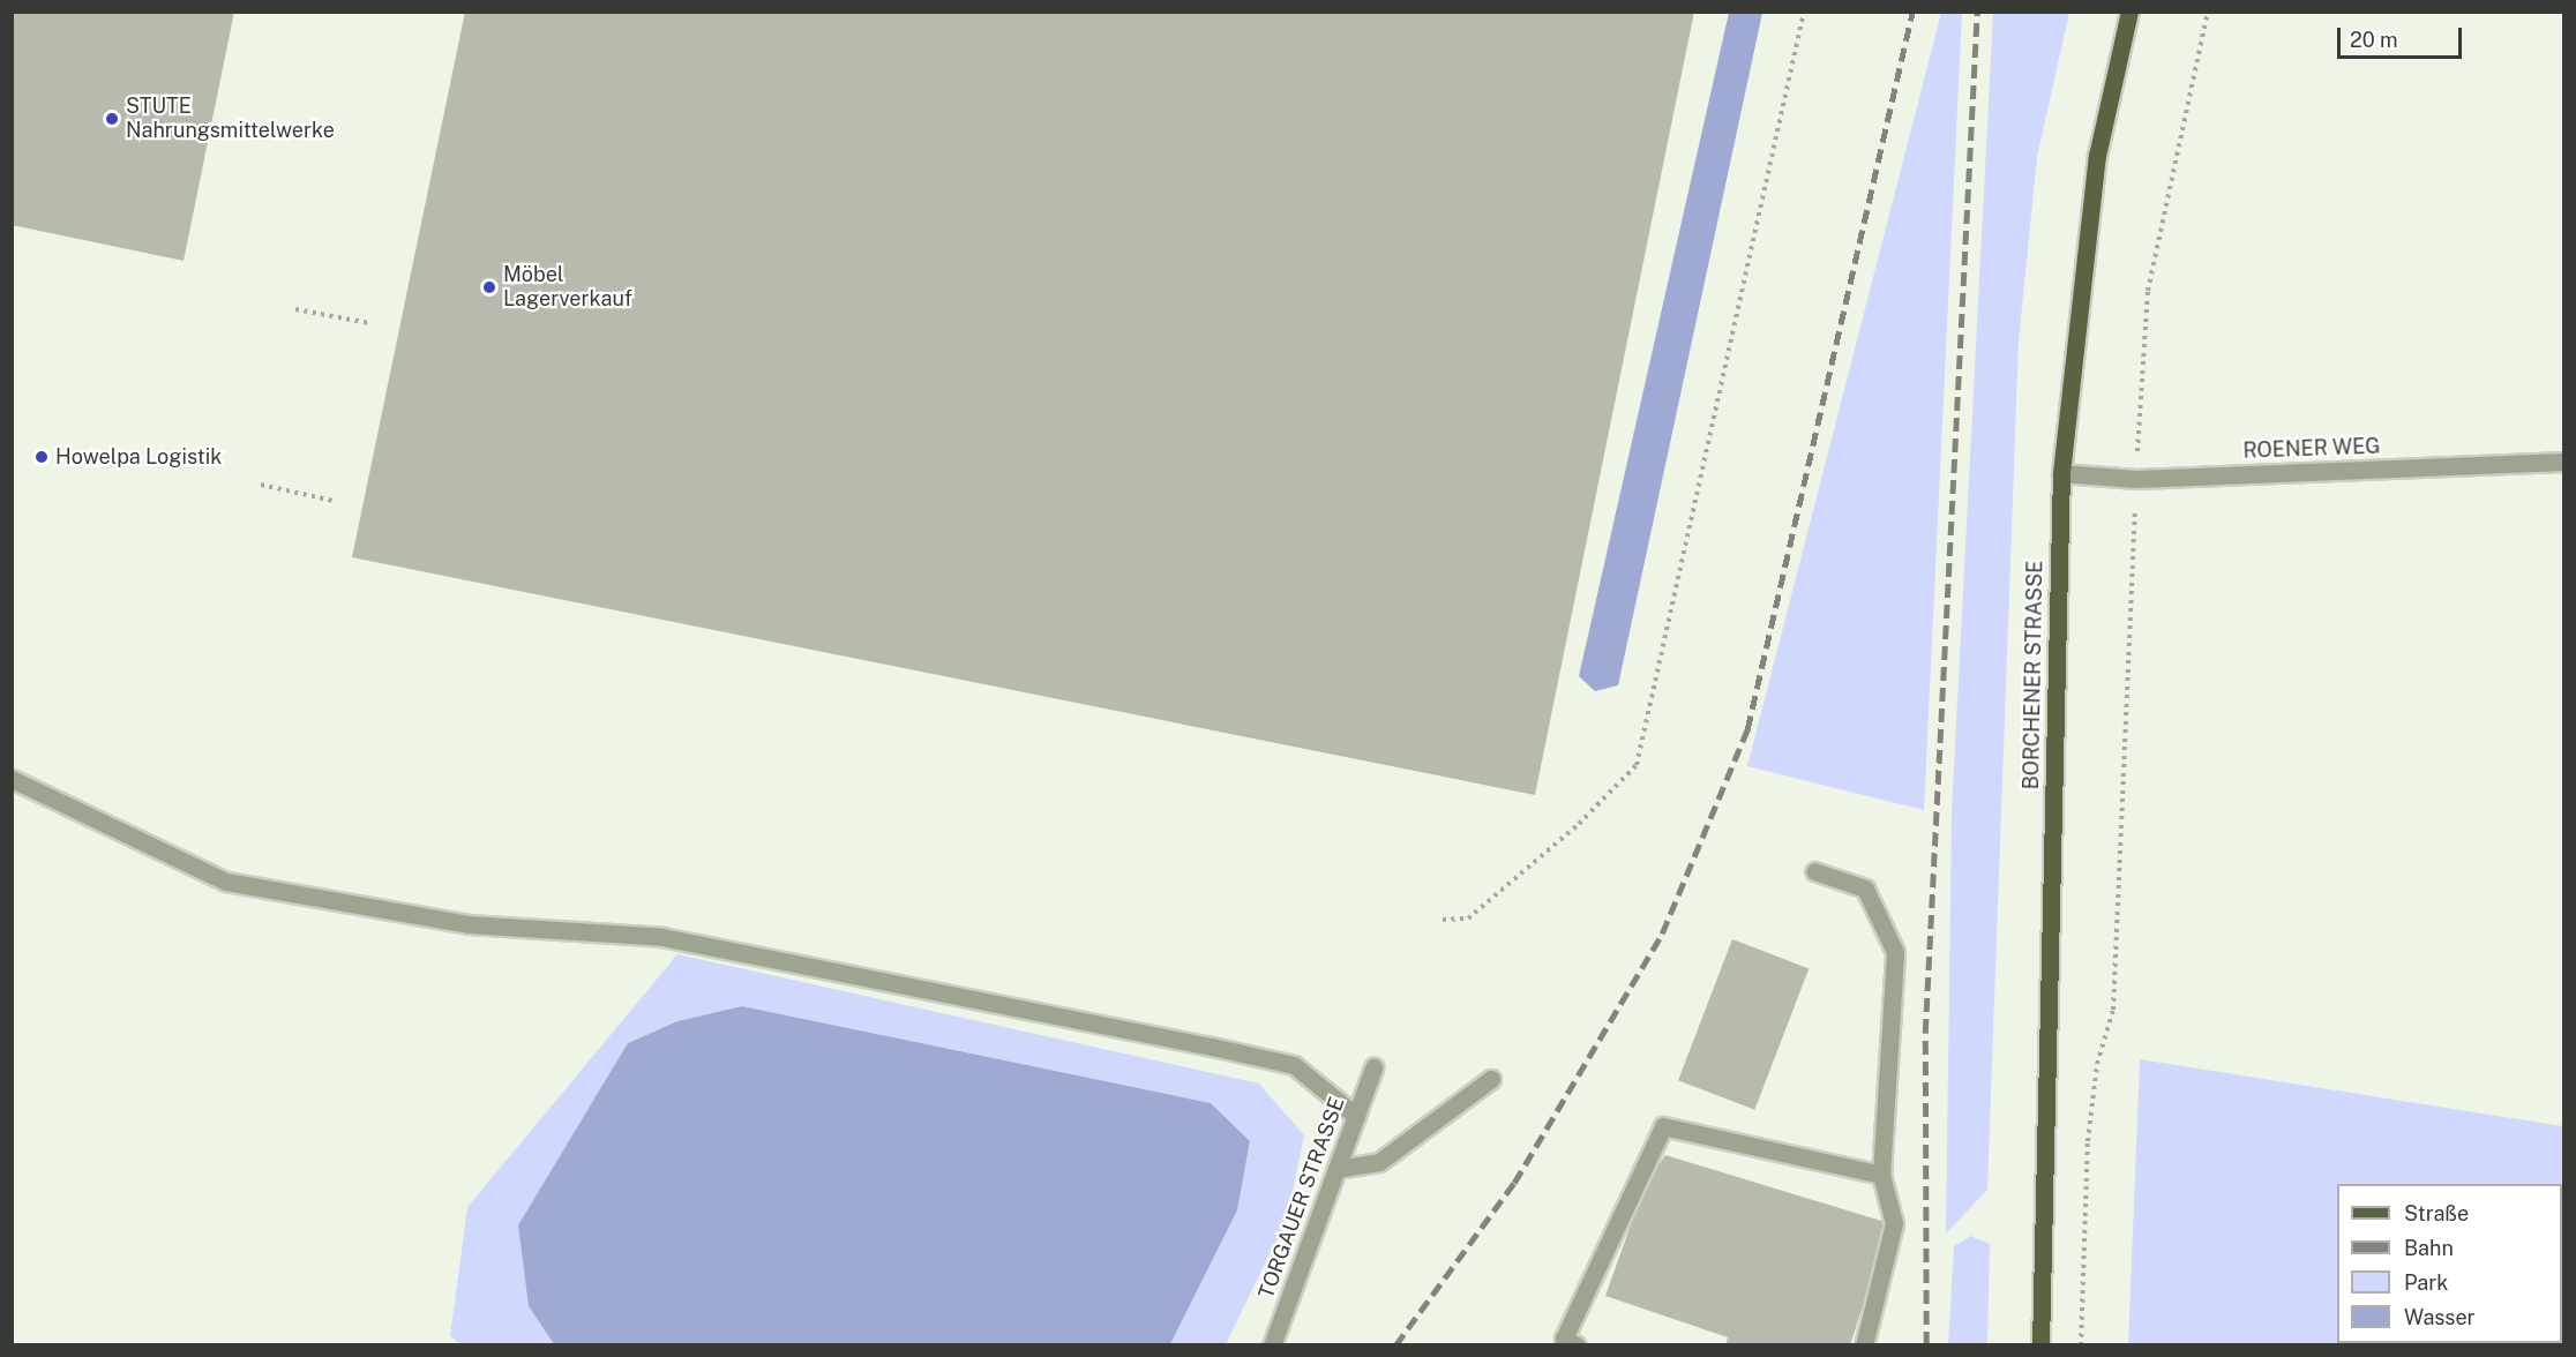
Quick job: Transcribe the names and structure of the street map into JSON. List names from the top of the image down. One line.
{"streets":{"main road":["BORCHENER STRASSE"],"street":["ROENER WEG","TORGAUER STRASSE"]},"crossings":[["ROENER WEG","BORCHENER STRASSE"]],"places":["STUTE Nahrungsmittelwerke","Möbel Lagerverkauf","Howelpa Logistik"],"legend":["Straße","Bahn","Park","Wasser"],"scale_bar":"20 m"}
